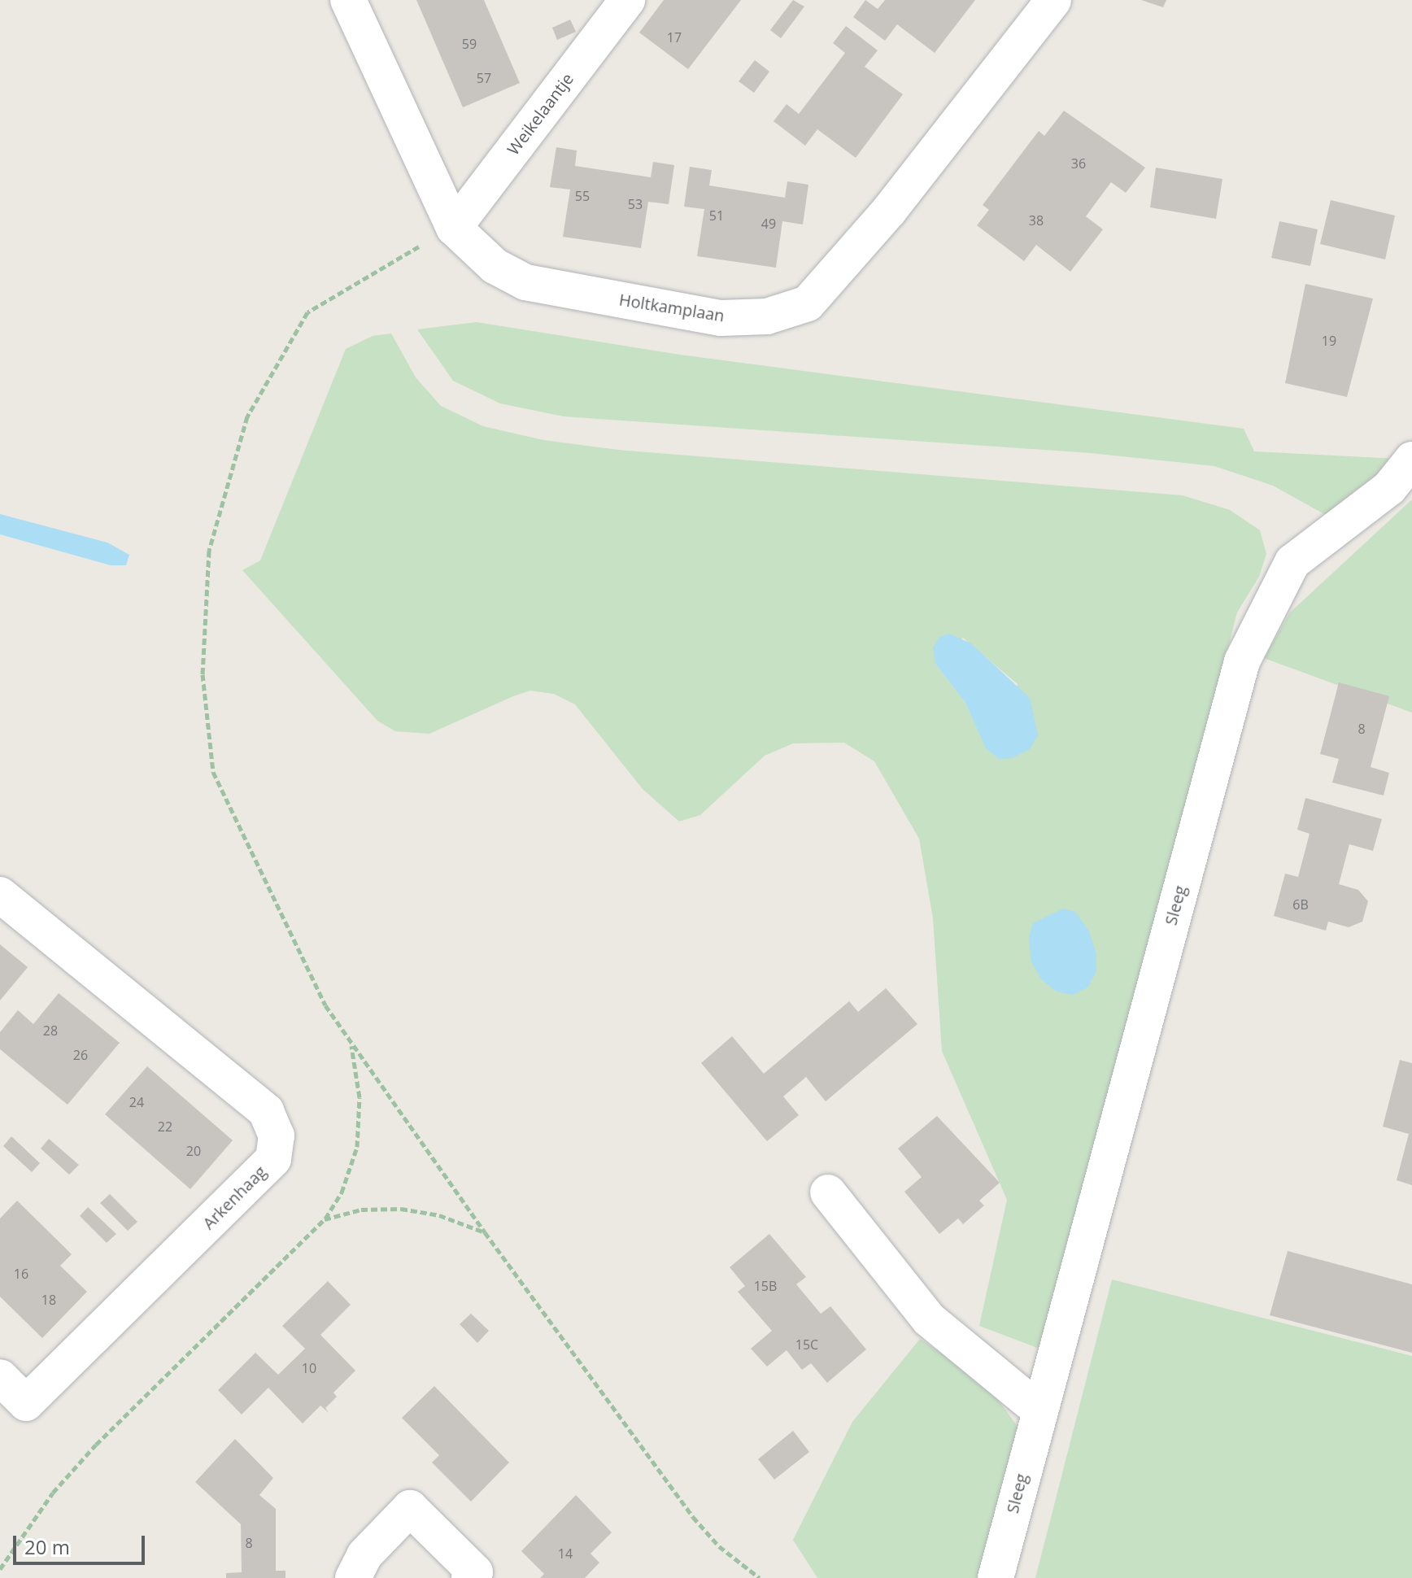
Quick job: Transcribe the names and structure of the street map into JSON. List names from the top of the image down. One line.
{"streets":{"street":["Weikelaantje","Holtkamplaan","Sleeg","Arkenhaag"]},"crossings":[["Weikelaantje","Holtkamplaan"]],"house_numbers":["17","59","57","36","55","53","51","38","49","19","8","6B","28","26","24","22","20","16","15B","18","15C","10","8","14"],"scale_bar":"20 m"}
